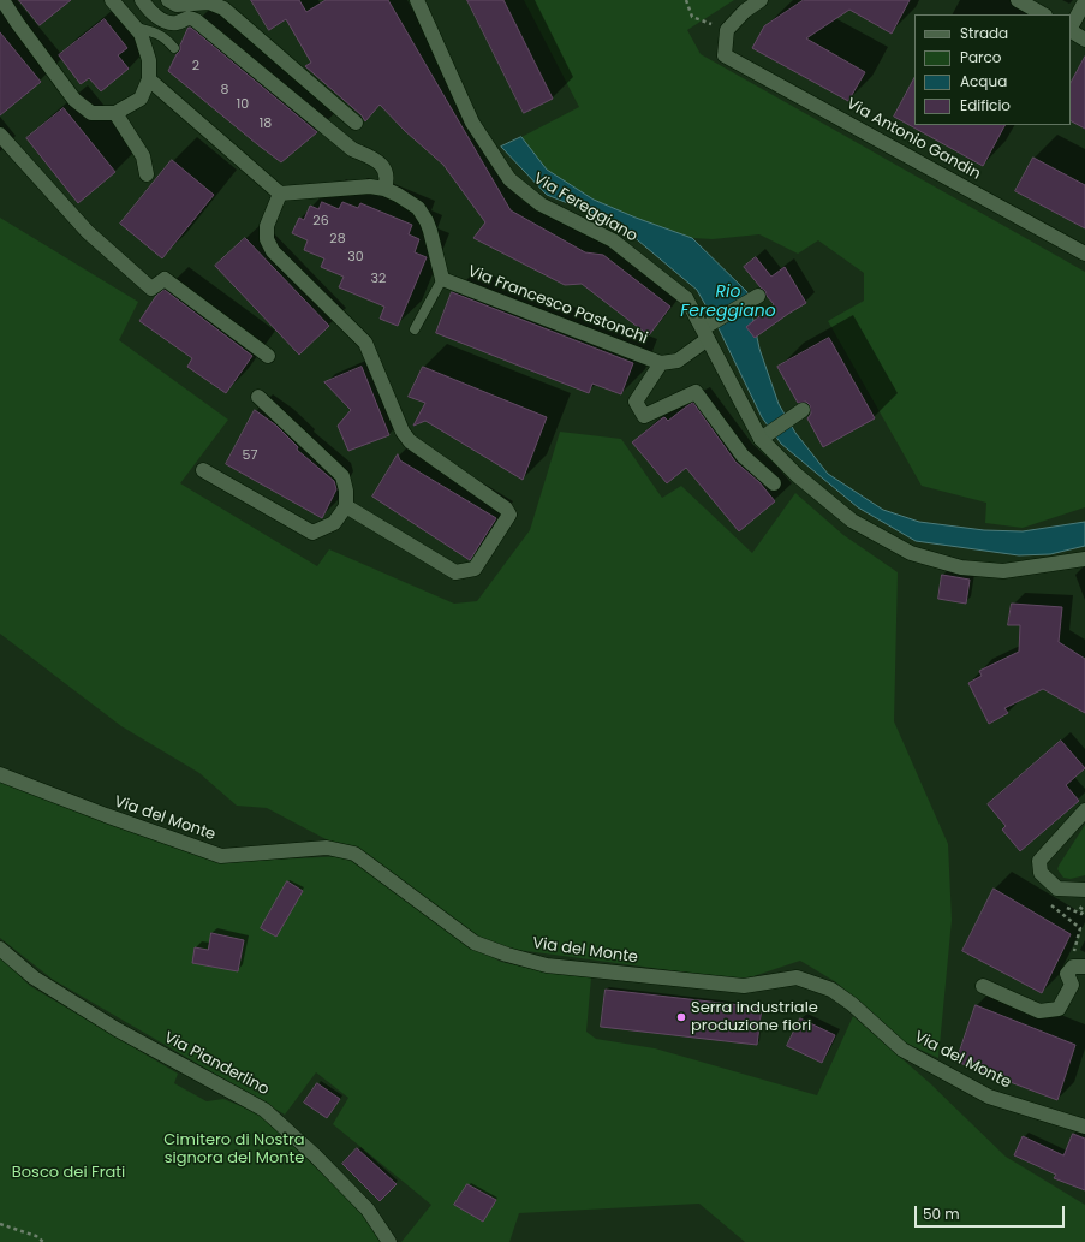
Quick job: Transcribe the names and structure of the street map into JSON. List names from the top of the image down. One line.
{"streets":{"street":["Via Antonio Gandin","Via Fereggiano","Via Francesco Pastonchi","Via del Monte","Via Pianderlino"]},"crossings":[["Via Fereggiano","Via Francesco Pastonchi"]],"water":["Rio Fereggiano"],"parks":["Cimitero di Nostra signora del Monte","Bosco dei Frati"],"places":["Serra industriale produzione fiori"],"house_numbers":["2","8","10","18","26","28","30","32","57"],"legend":["Strada","Parco","Acqua","Edificio"],"scale_bar":"50 m"}
